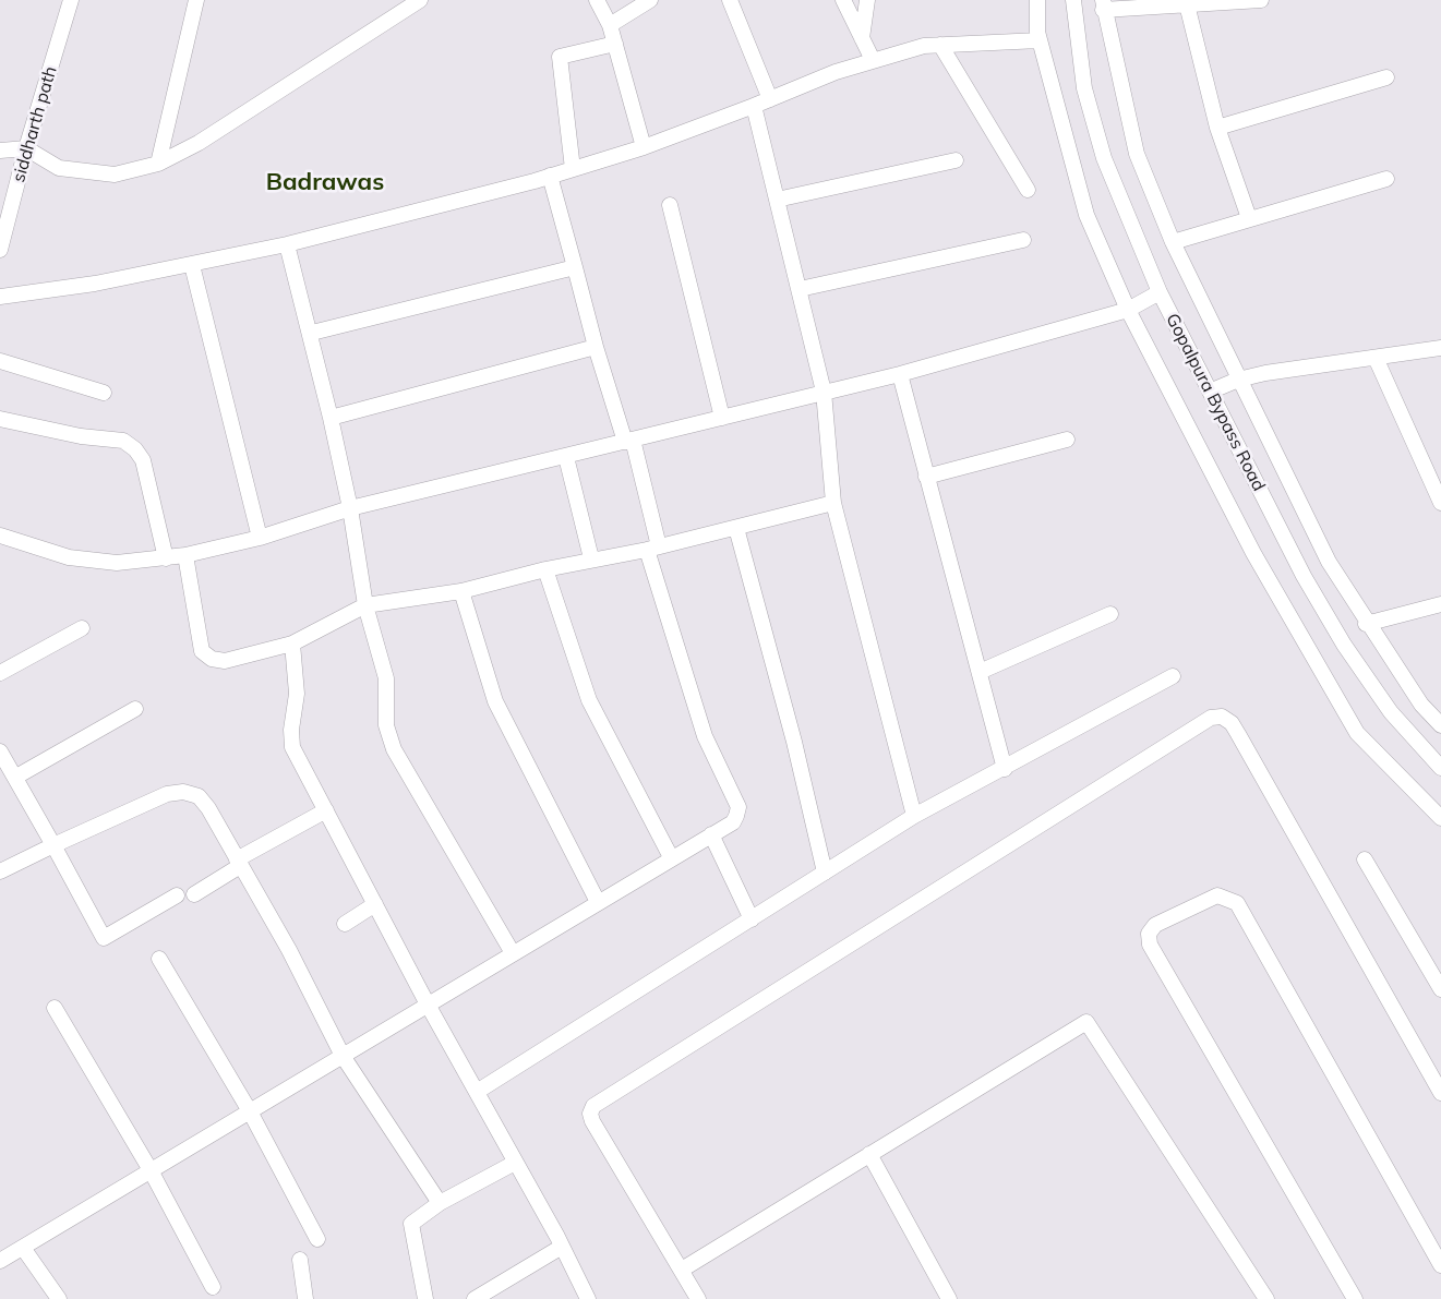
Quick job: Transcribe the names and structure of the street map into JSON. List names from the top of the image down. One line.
{"streets":{"street":["siddharth path","Gopalpura Bypass Road"]},"districts":["Badrawas"]}
